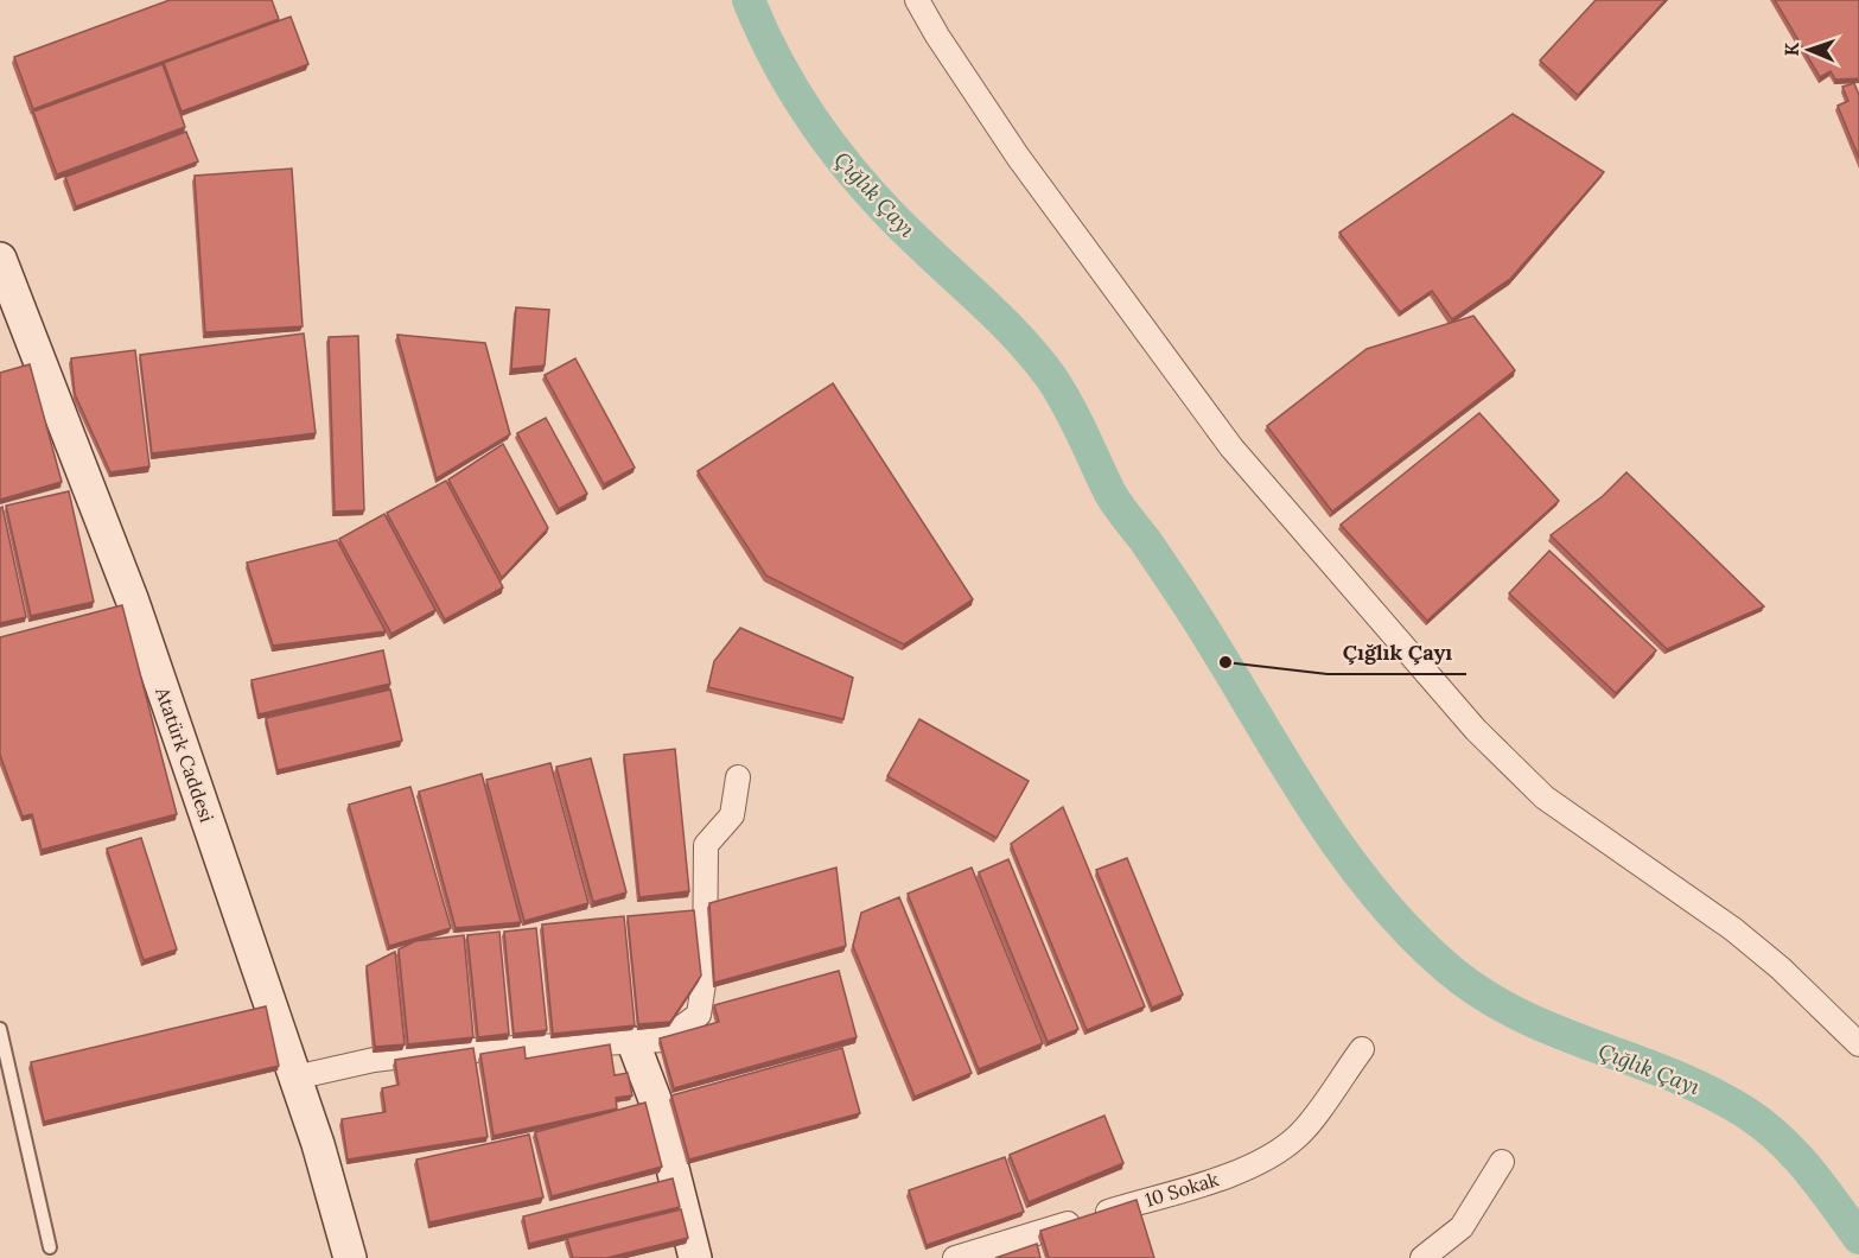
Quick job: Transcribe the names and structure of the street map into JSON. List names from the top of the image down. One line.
{"streets":{"street":["Atatürk Caddesi","10 Sokak"]},"water":["Çığlık Çayı"],"places":["Çığlık Çayı"],"north":"left"}
